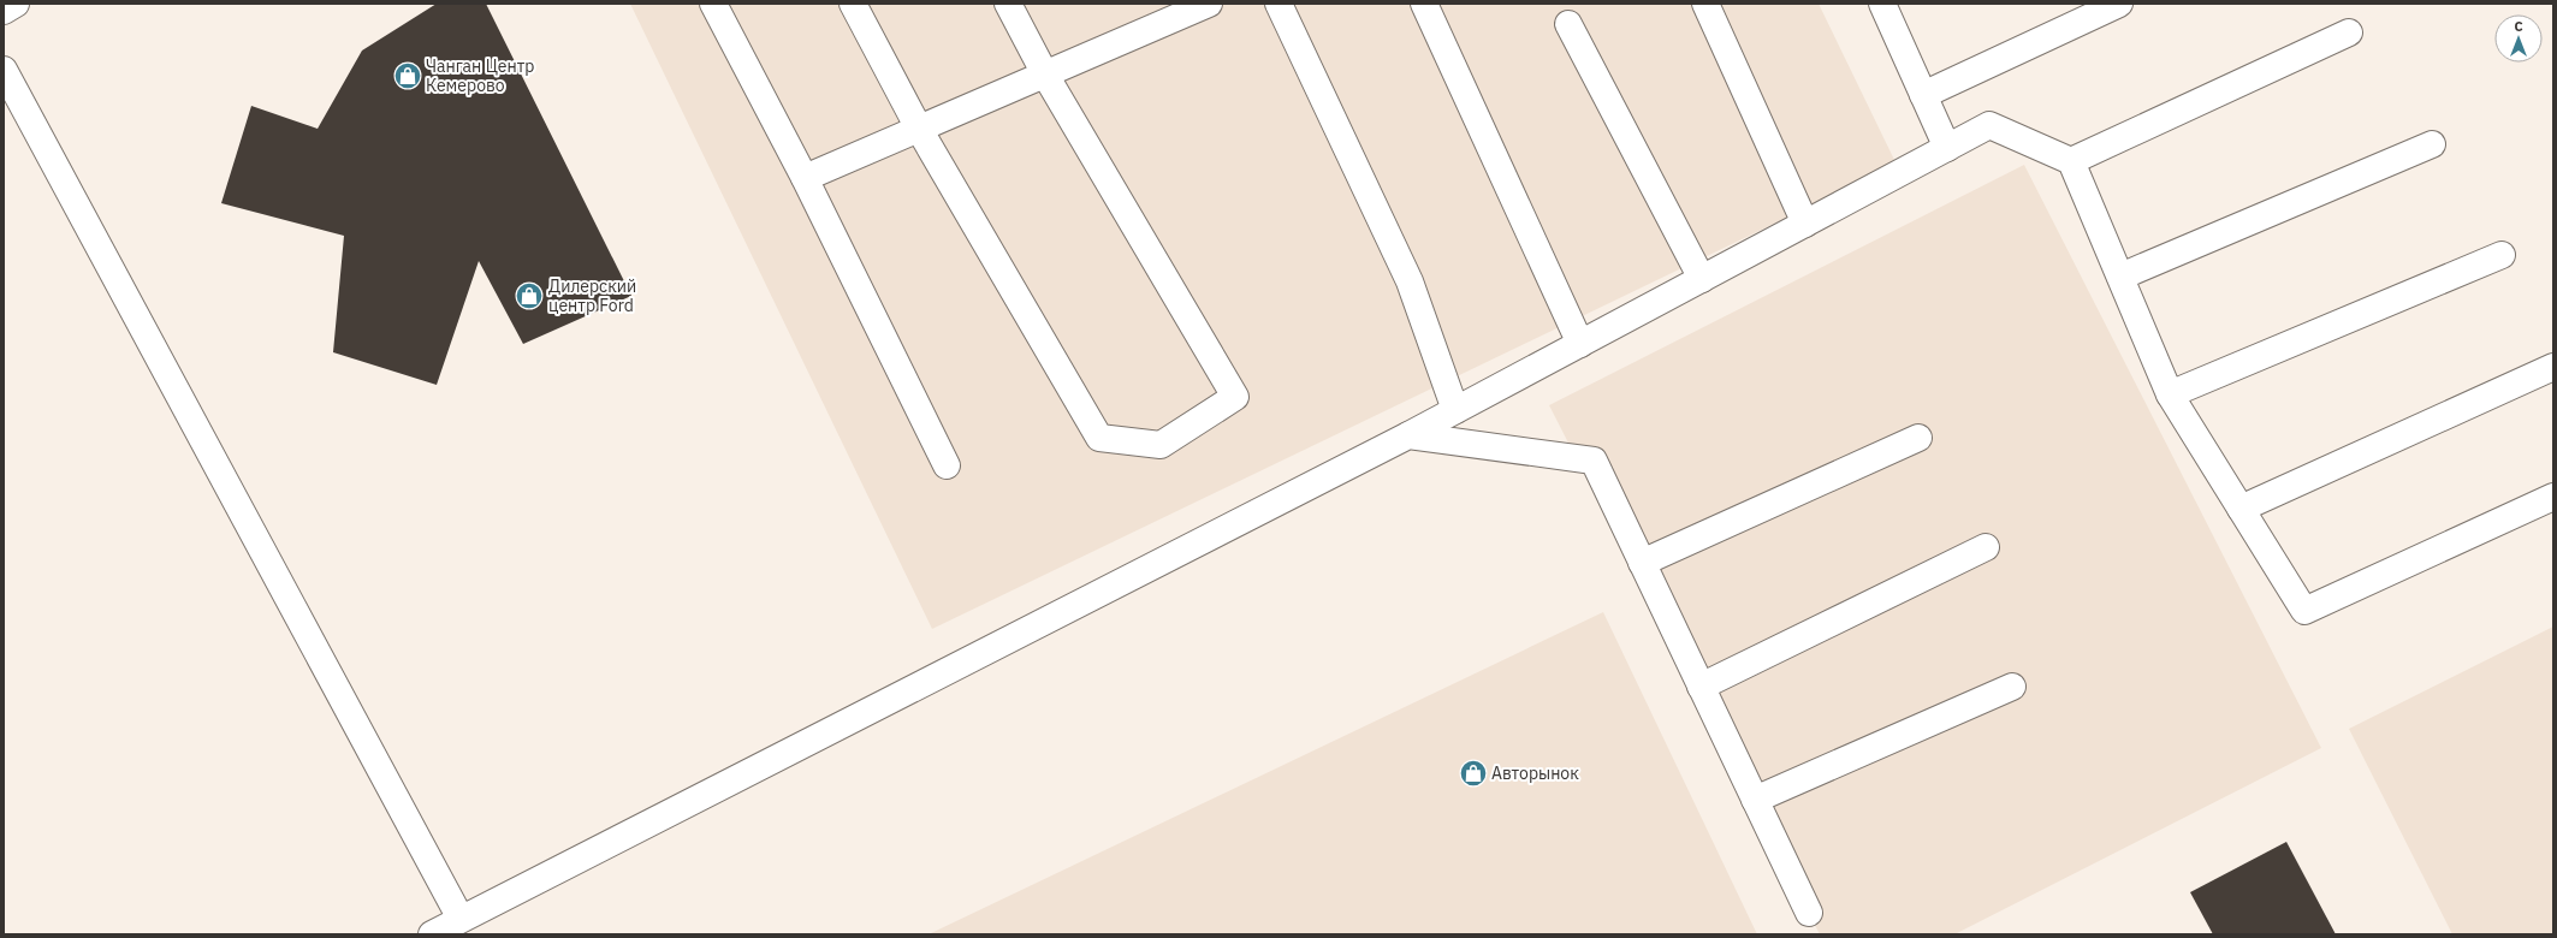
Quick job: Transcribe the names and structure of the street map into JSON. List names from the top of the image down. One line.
{"places":{"shop":["Чанган Центр Кемерово","Дилерский центр Ford","Авторынок"]},"north":"top"}
